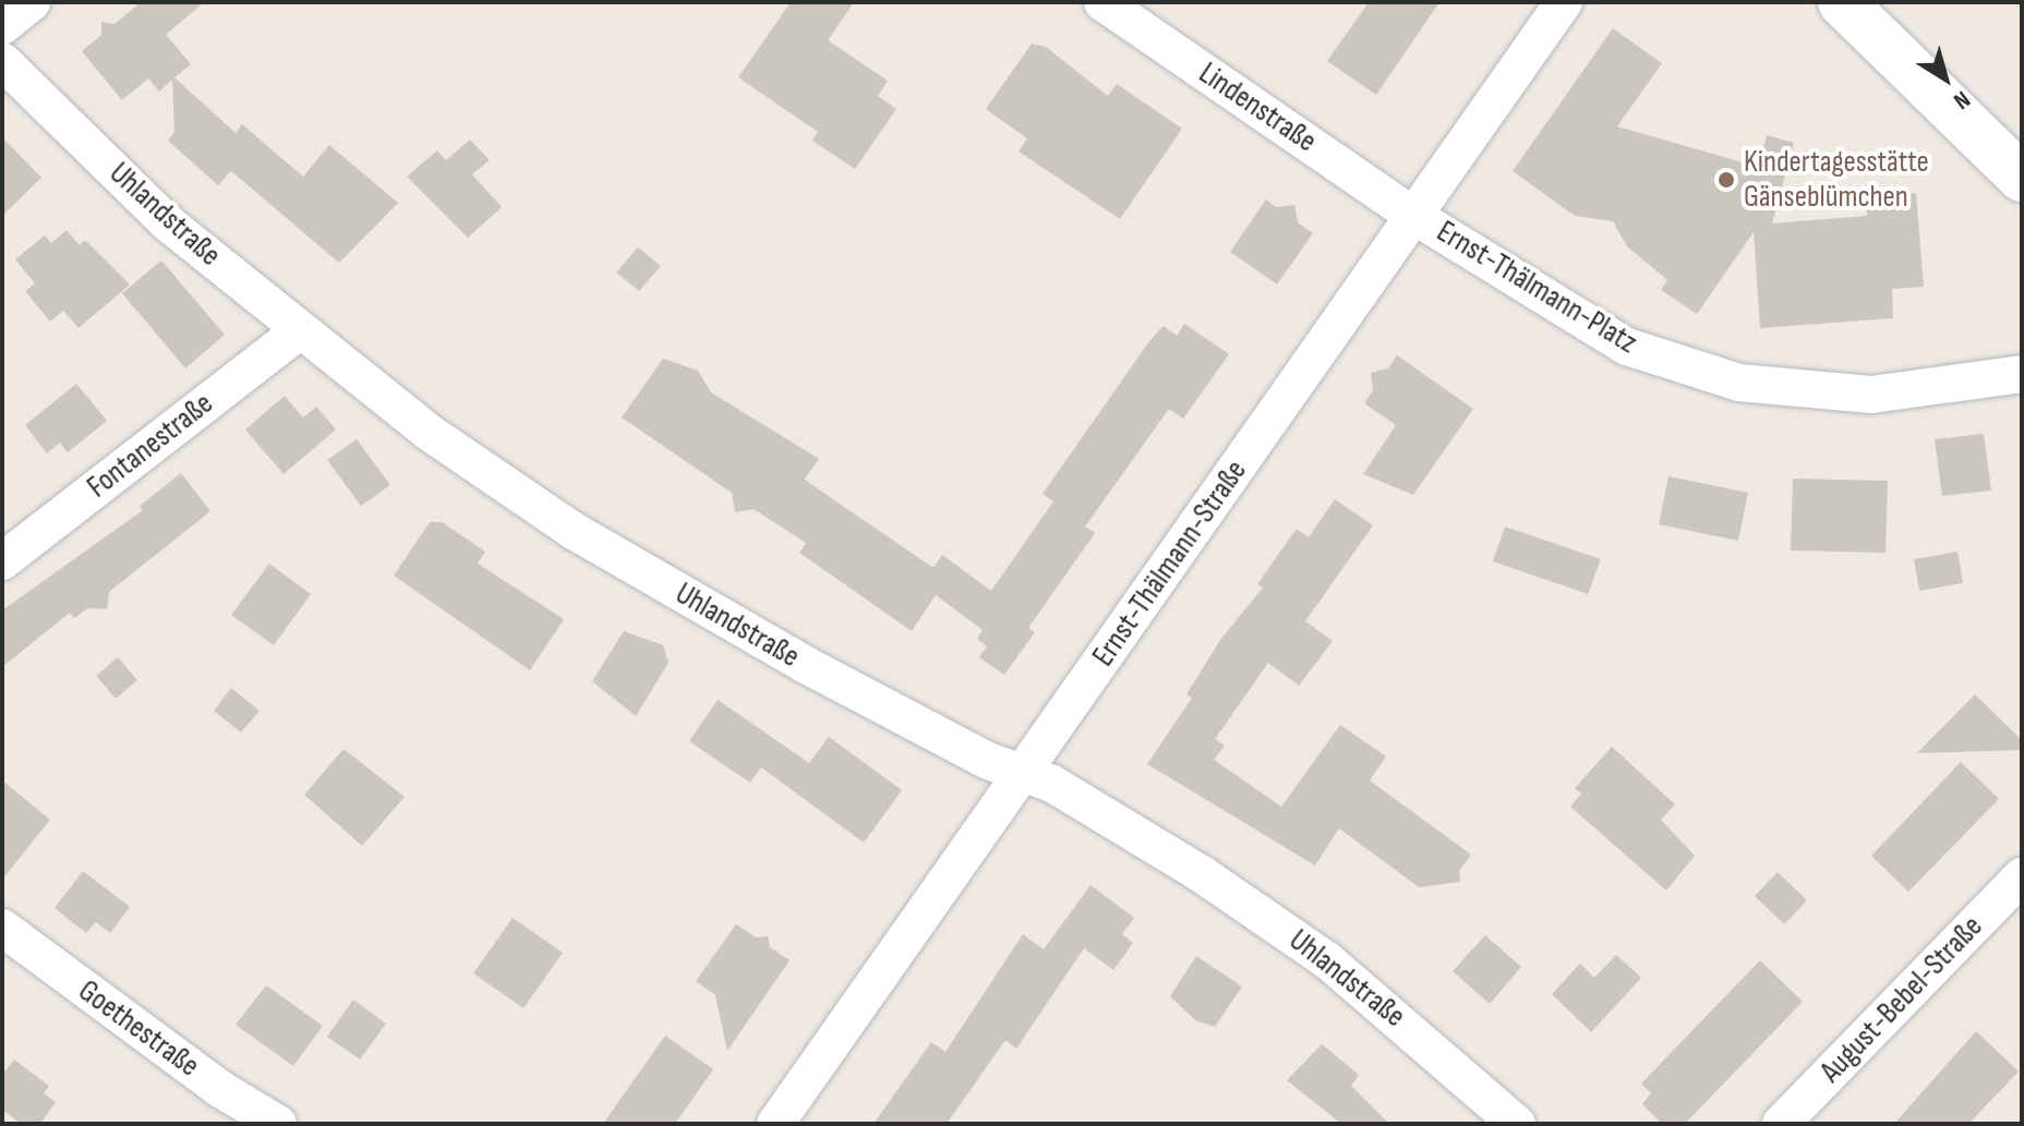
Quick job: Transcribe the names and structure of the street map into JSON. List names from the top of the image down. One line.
{"streets":{"street":["Lindenstraße","Uhlandstraße","Ernst-Thälmann-Platz","Fontanestraße","Ernst-Thälmann-Straße","August-Bebel-Straße","Goethestraße"]},"crossings":[["Lindenstraße","Ernst-Thälmann-Platz"],["Lindenstraße","Ernst-Thälmann-Straße"],["Uhlandstraße","Fontanestraße"],["Uhlandstraße","Ernst-Thälmann-Straße"],["Ernst-Thälmann-Platz","Ernst-Thälmann-Straße"]],"places":["Kindertagesstätte Gänseblümchen"],"north":"bottom right"}
